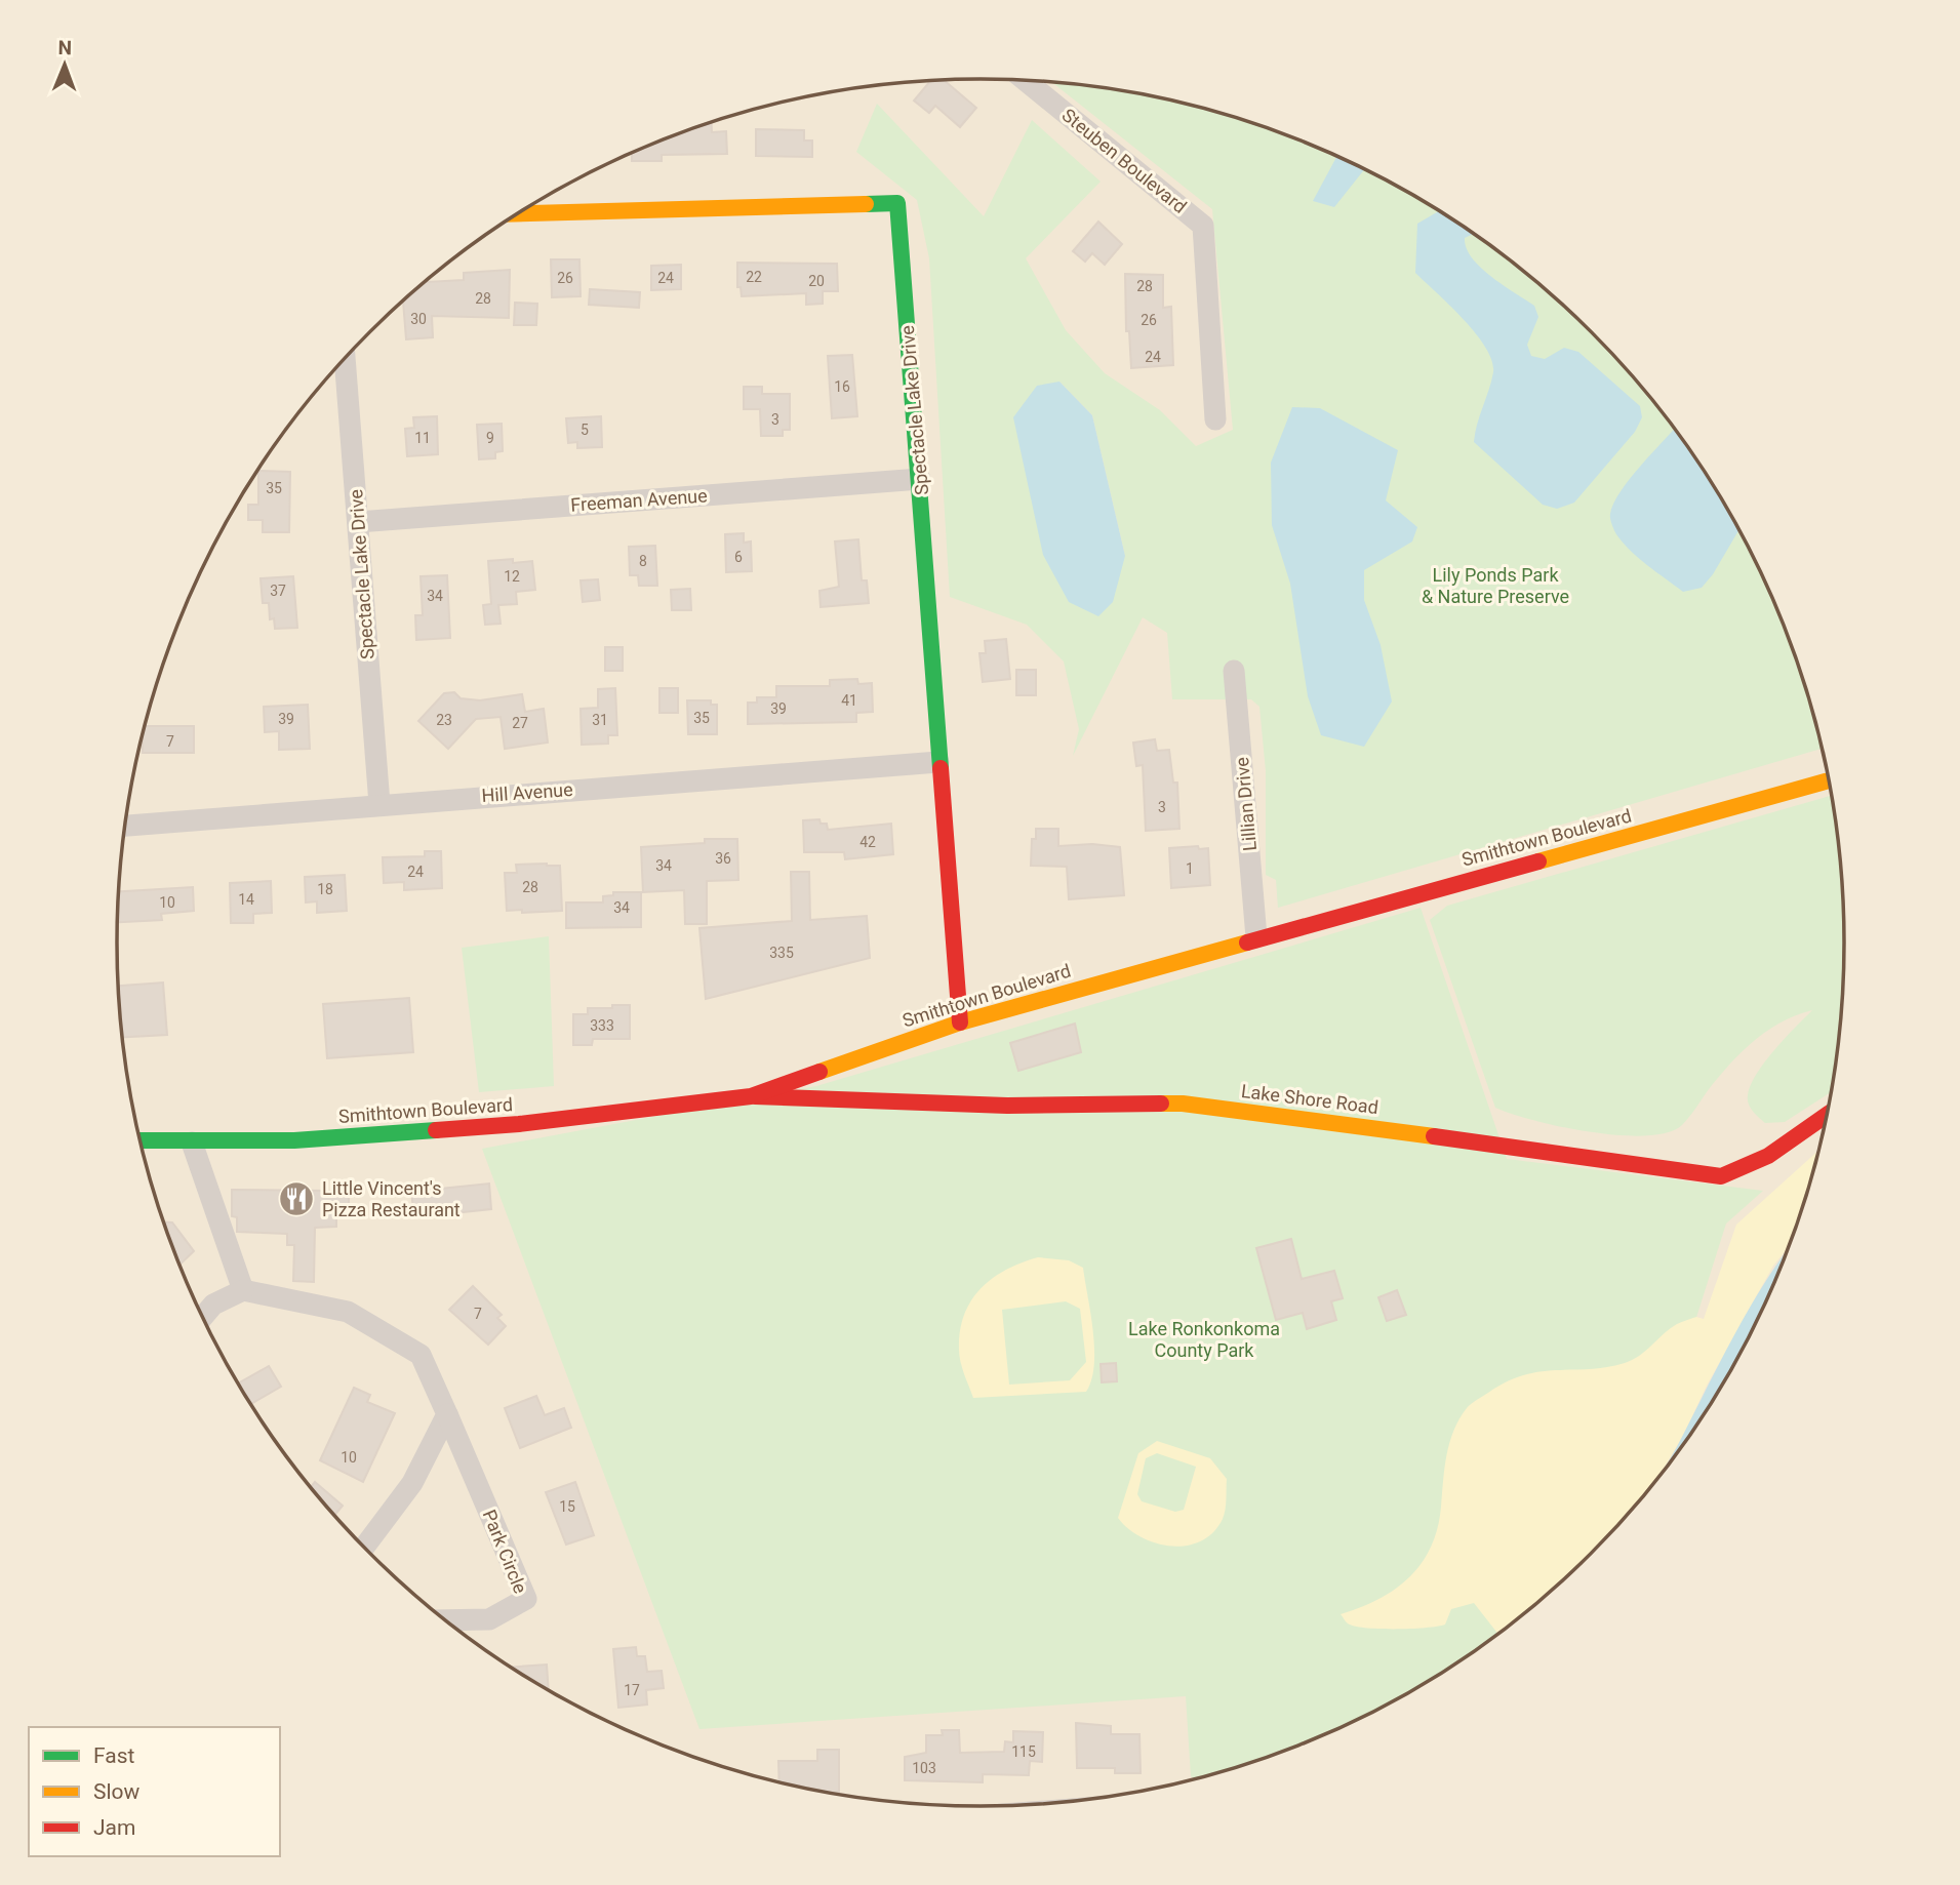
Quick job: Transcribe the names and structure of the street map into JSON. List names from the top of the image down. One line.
{"streets":{"street":["Steuben Boulevard","Spectacle Lake Drive","Freeman Avenue","Hill Avenue","Lillian Drive","Smithtown Boulevard","Lake Shore Road","Park Circle"]},"crossings":[["Spectacle Lake Drive","Freeman Avenue"],["Spectacle Lake Drive","Hill Avenue"],["Spectacle Lake Drive","Smithtown Boulevard"],["Lillian Drive","Smithtown Boulevard"],["Smithtown Boulevard","Lake Shore Road"]],"parks":["Lily Ponds Park & Nature Preserve","Lake Ronkonkoma County Park"],"places":{"restaurant":["Little Vincent's Pizza Restaurant"]},"house_numbers":["22","26","24","20","28","28","30","26","24","16","3","5","11","9","35","6","8","12","37","34","41","39","35","39","23","31","27","7","3","42","36","34","1","24","28","18","14","10","34","335","333","7","10","15","17","115","103"],"legend":["Fast","Slow","Jam"],"north":"top"}
